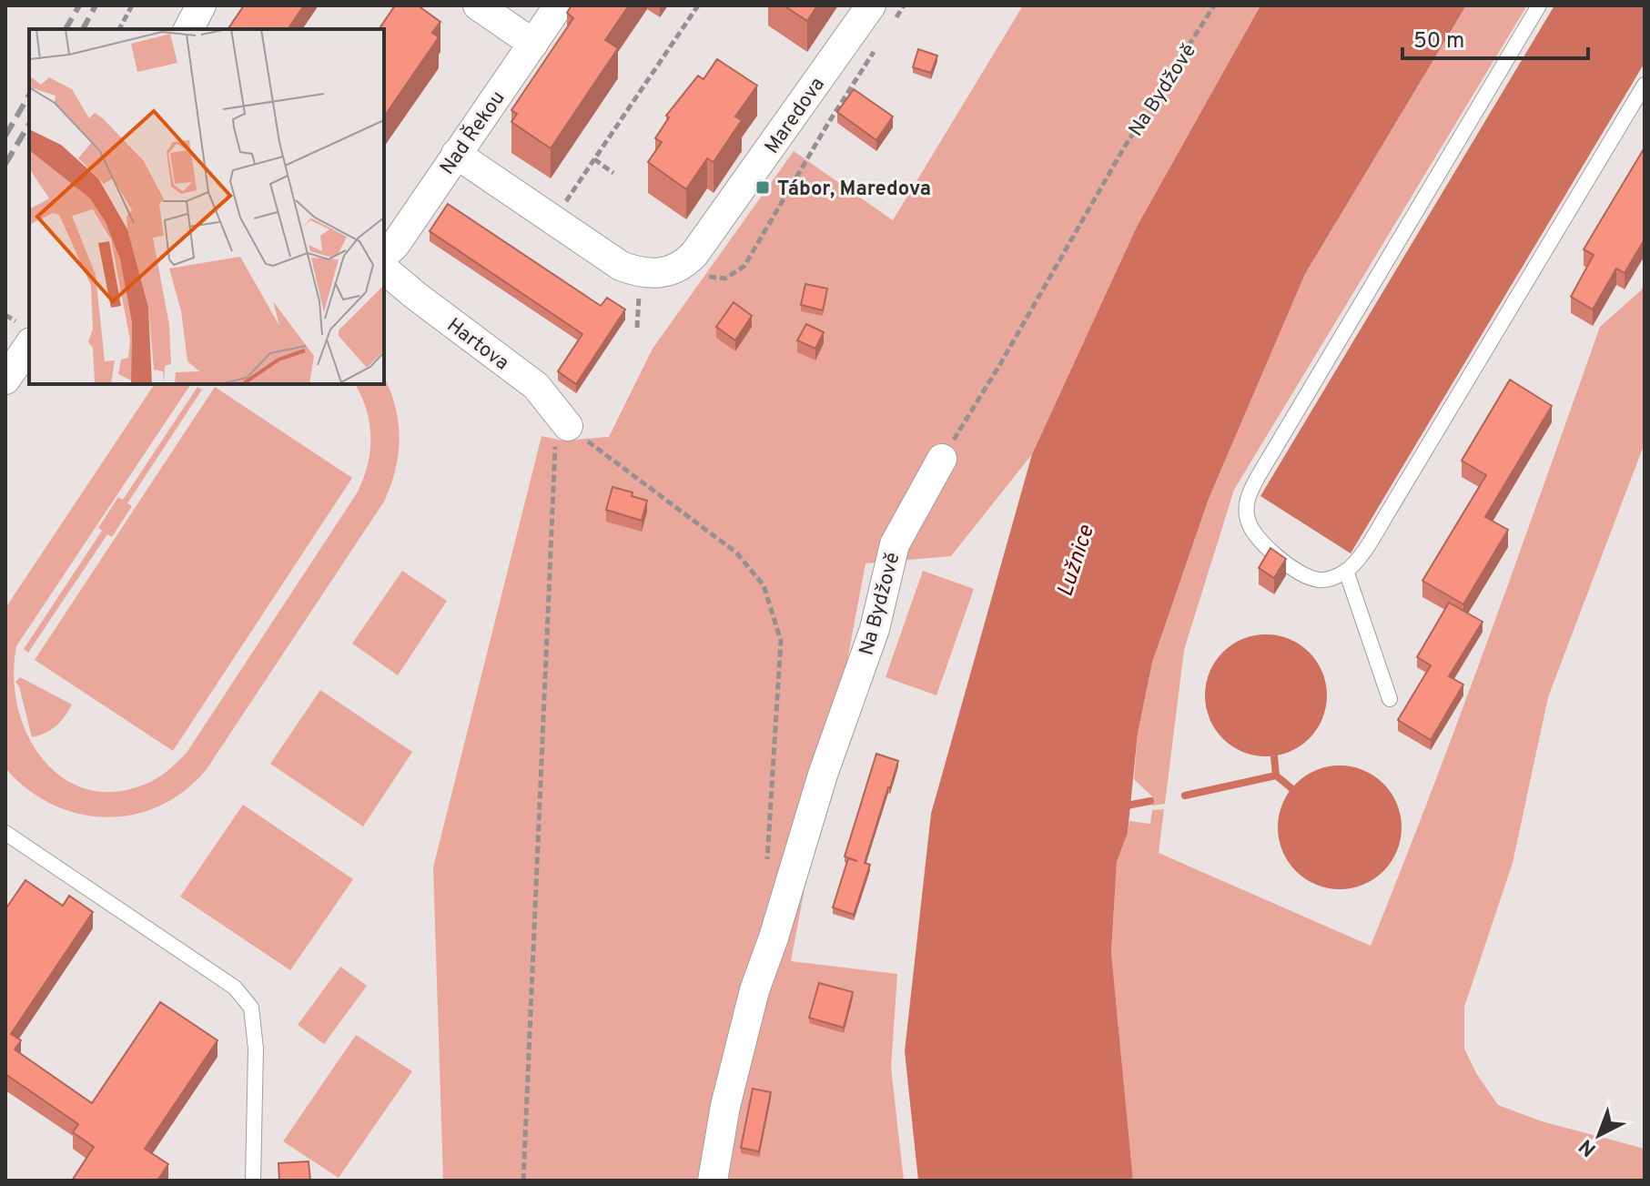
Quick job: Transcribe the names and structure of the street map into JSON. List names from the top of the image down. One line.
{"streets":{"street":["Na Bydžově","Maredova","Nad Řekou","Hartova"]},"crossings":[["Maredova","Nad Řekou"]],"water":["Lužnice"],"places":{"transit":["Tábor, Maredova"]},"scale_bar":"50 m","north":"bottom left"}
